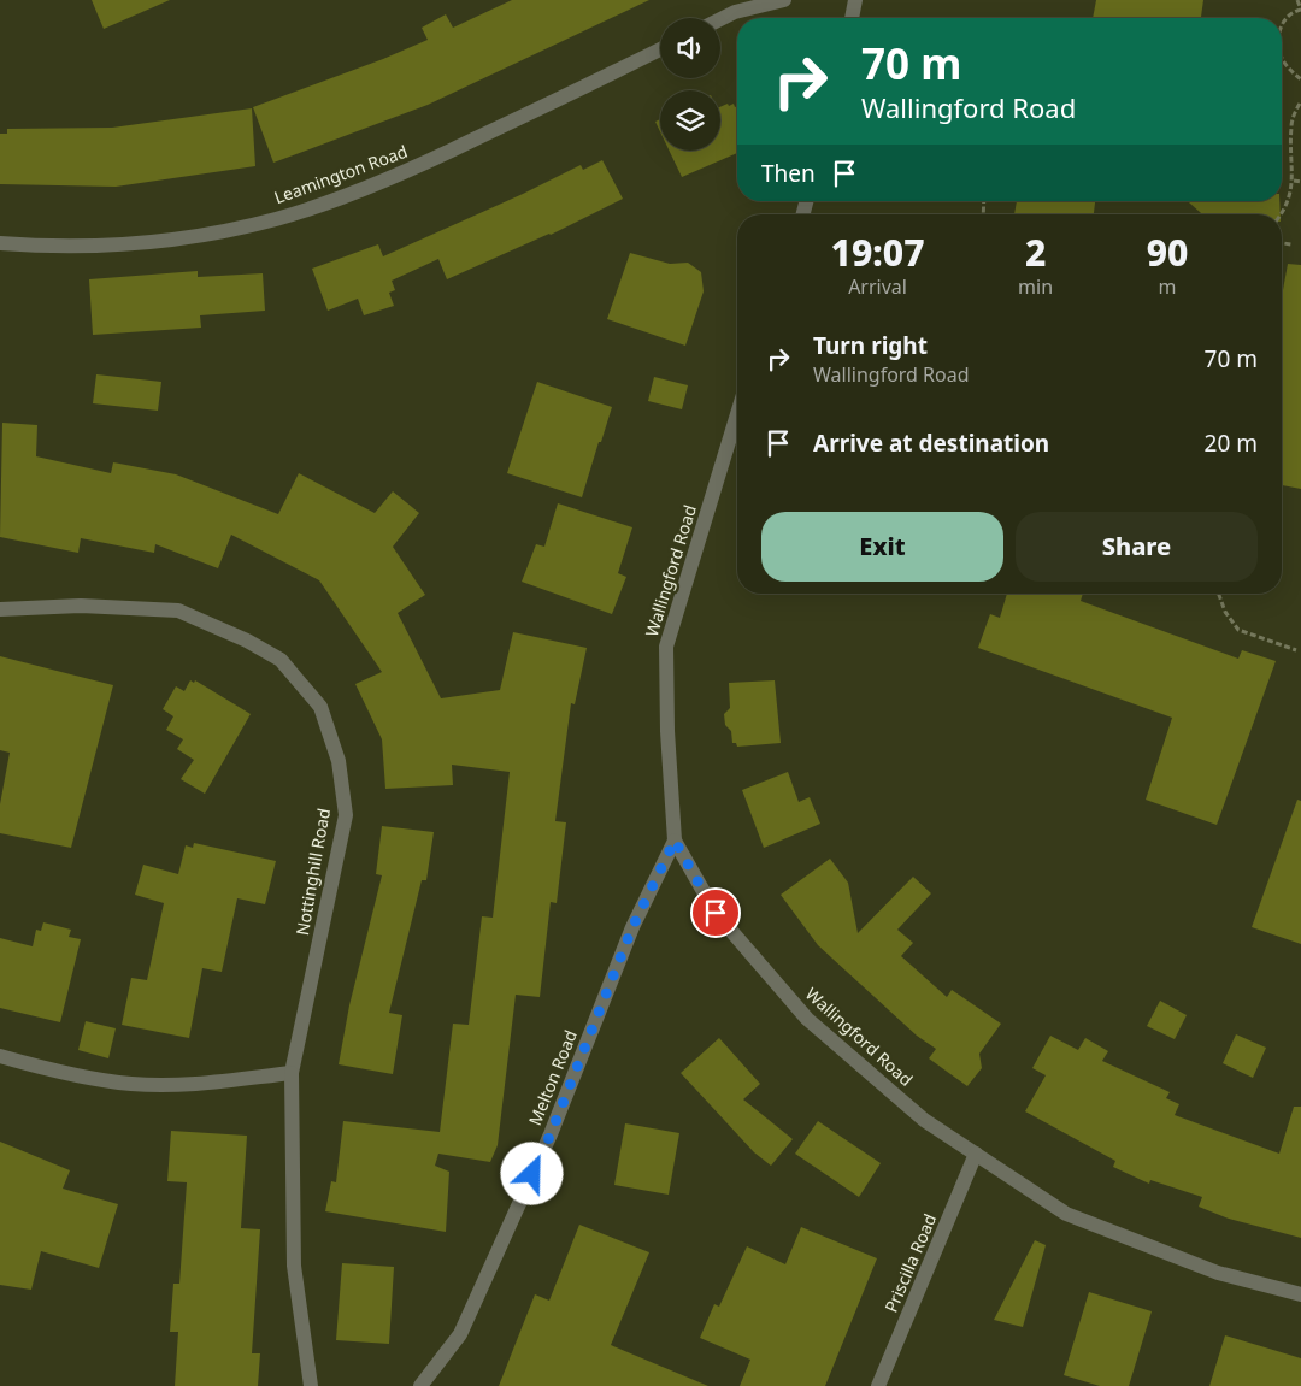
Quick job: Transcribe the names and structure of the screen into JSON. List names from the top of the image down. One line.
{"streets":{"street":["Leamington Road","Wallingford Road","Nottinghill Road","Melton Road","Priscilla Road"]},"crossings":[["Wallingford Road","Melton Road"],["Wallingford Road","Priscilla Road"]],"page":{"turn":["70 m","Wallingford Road"],"then":"Then","eta":["19:07","Arrival","2","min","90","m"],"list":[{"name":"Turn right","note":"Wallingford Road","value":"70 m"},{"name":"Arrive at destination","value":"20 m"}],"buttons":["Exit","Share"]}}
